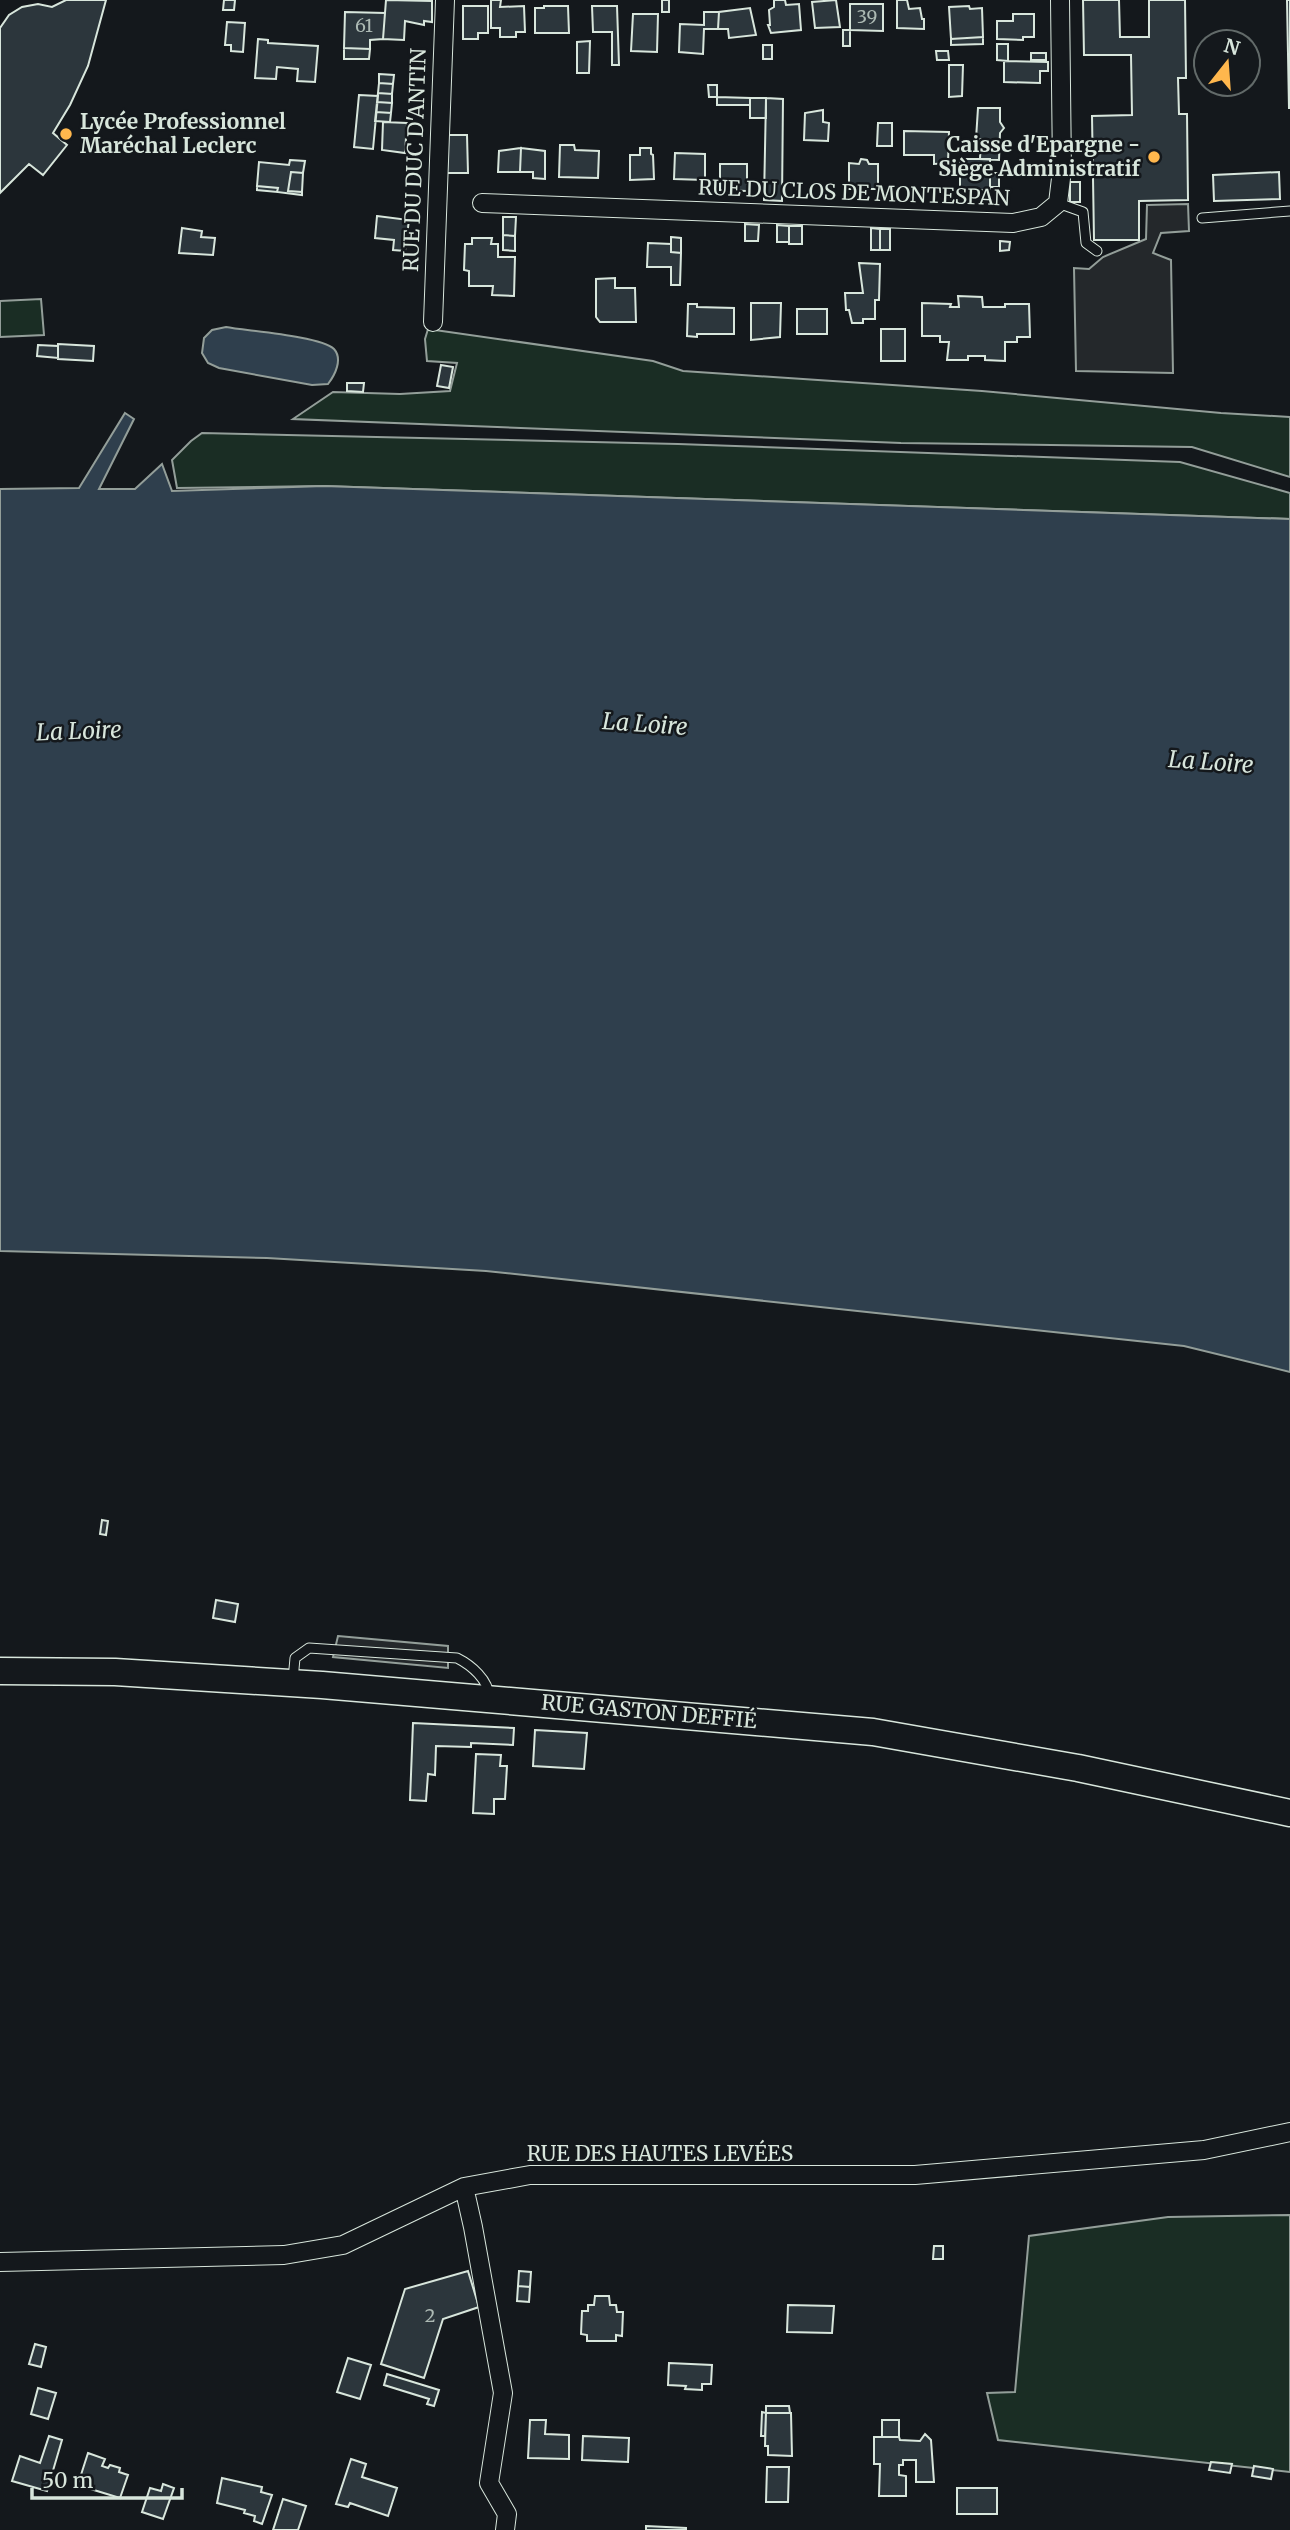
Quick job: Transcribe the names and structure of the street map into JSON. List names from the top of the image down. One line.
{"streets":{"main road":["RUE GASTON DEFFIÉ"],"street":["RUE DU DUC D'ANTIN","RUE DU CLOS DE MONTESPAN","RUE DES HAUTES LEVÉES"]},"water":["La Loire"],"places":["Lycée Professionnel Maréchal Leclerc","Caisse d'Epargne - Siège Administratif"],"house_numbers":["39","61","2"],"scale_bar":"50 m","north":"top"}
